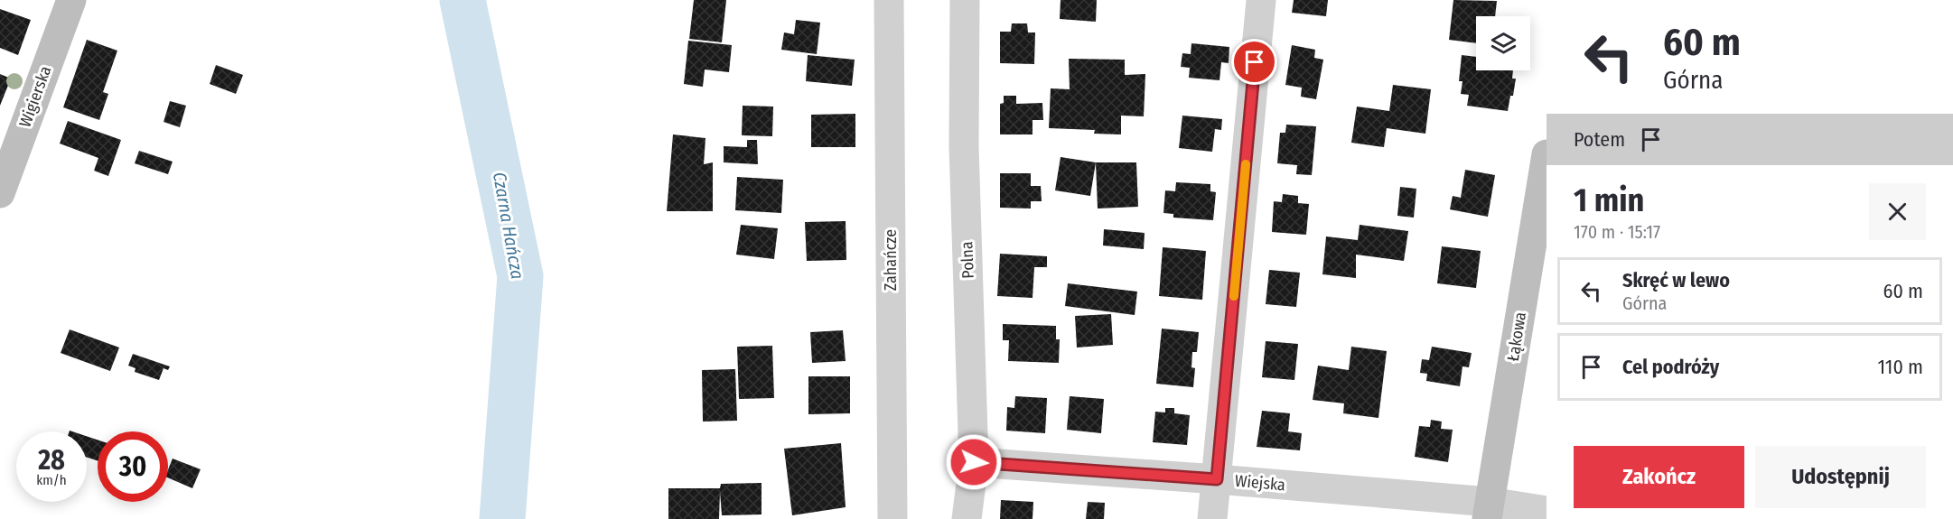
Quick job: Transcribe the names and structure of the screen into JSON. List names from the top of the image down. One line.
{"streets":{"street":["Wigierska","Zahańcze","Polna","Łąkowa","Wiejska"]},"crossings":[["Polna","Wiejska"],["Łąkowa","Wiejska"]],"water":["Czarna Hańcza"],"page":{"turn":["60 m","Górna"],"then":"Potem","heading":["1 min","170 m · 15:17"],"list":[{"name":"Skręć w lewo","note":"Górna","value":"60 m"},{"name":"Cel podróży","value":"110 m"}],"speed":"28 km/h","limit":"30","buttons":["Zakończ","Udostępnij"]}}
